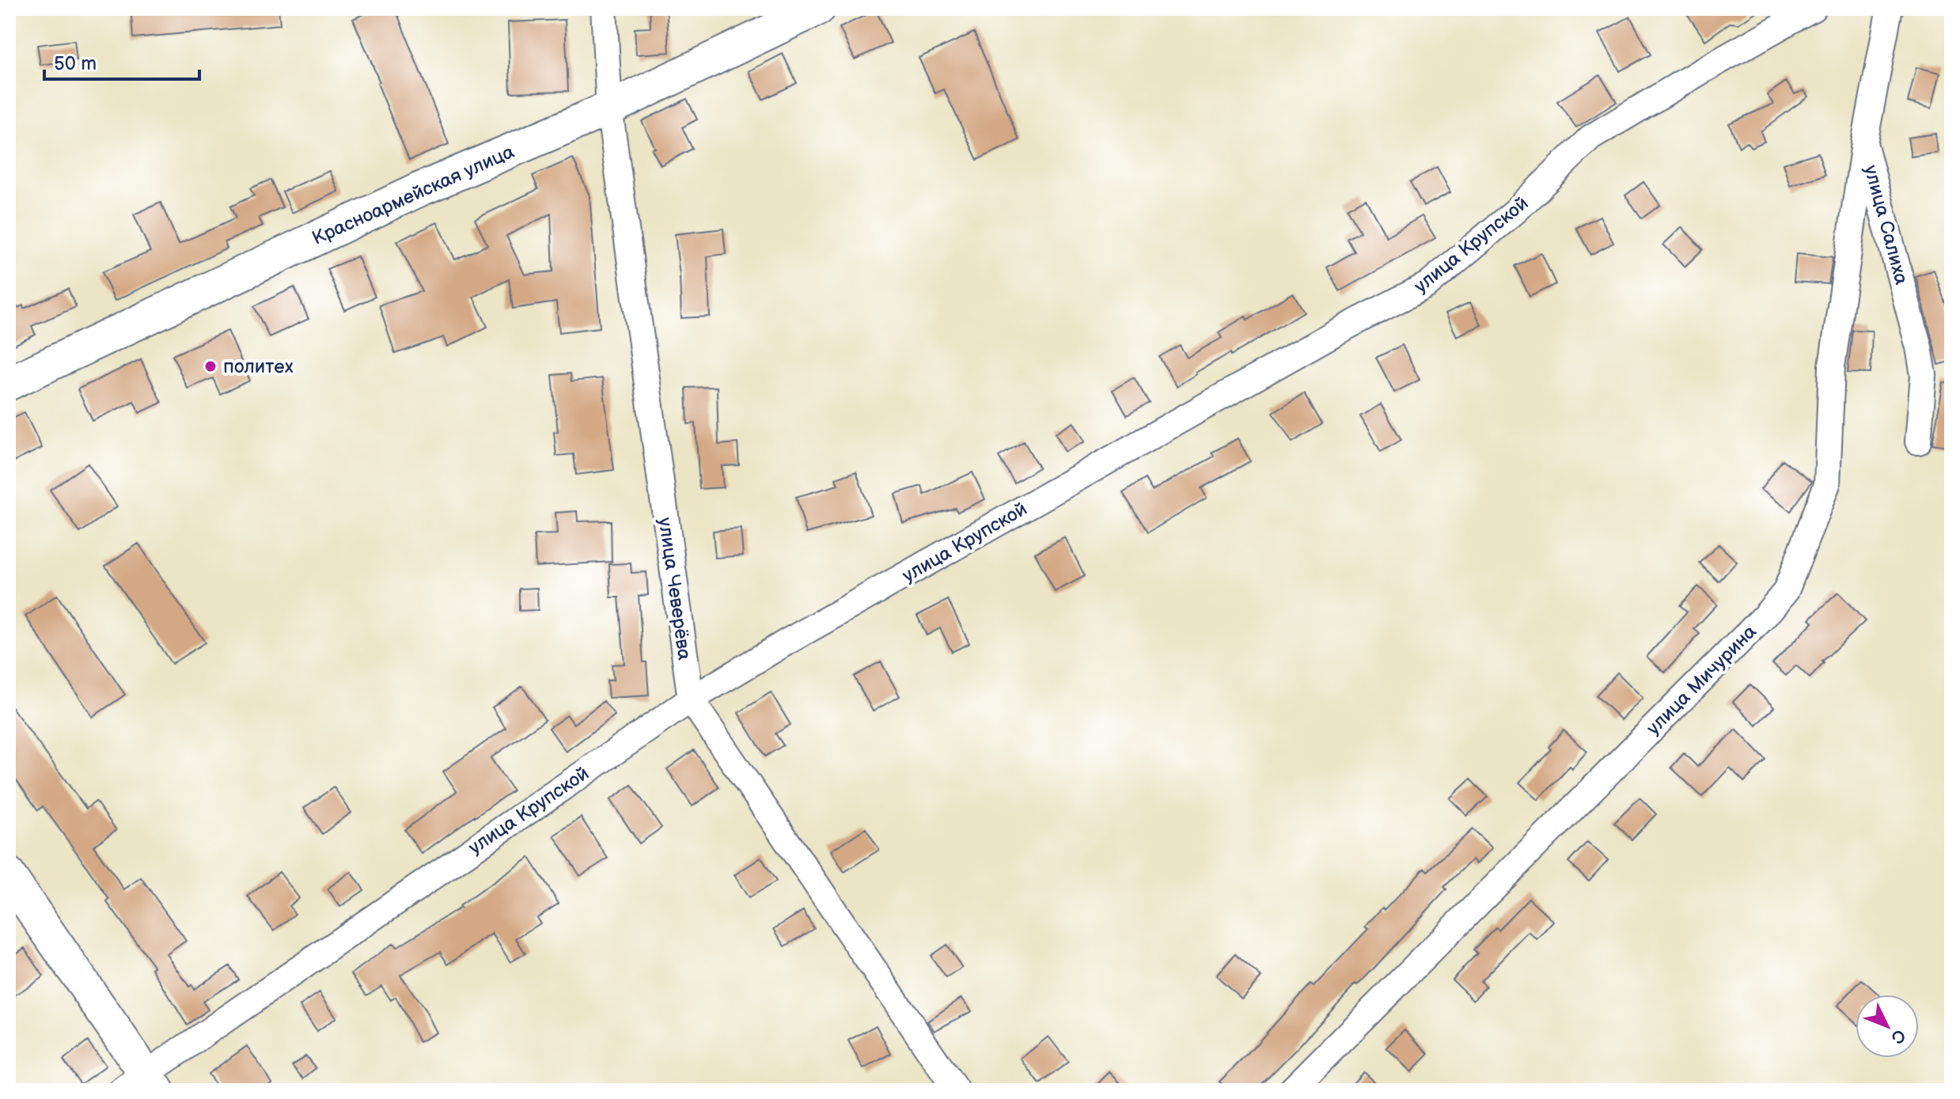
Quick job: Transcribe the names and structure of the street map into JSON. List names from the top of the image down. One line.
{"streets":{"main road":["Красноармейская улица"],"street":["улица Салиха","улица Крупской","улица Чеверёва","улица Мичурина"]},"crossings":[["Красноармейская улица","улица Чеверёва"],["улица Салиха","улица Мичурина"],["улица Крупской","улица Чеверёва"]],"places":["политех"],"scale_bar":"50 m","north":"bottom right"}
